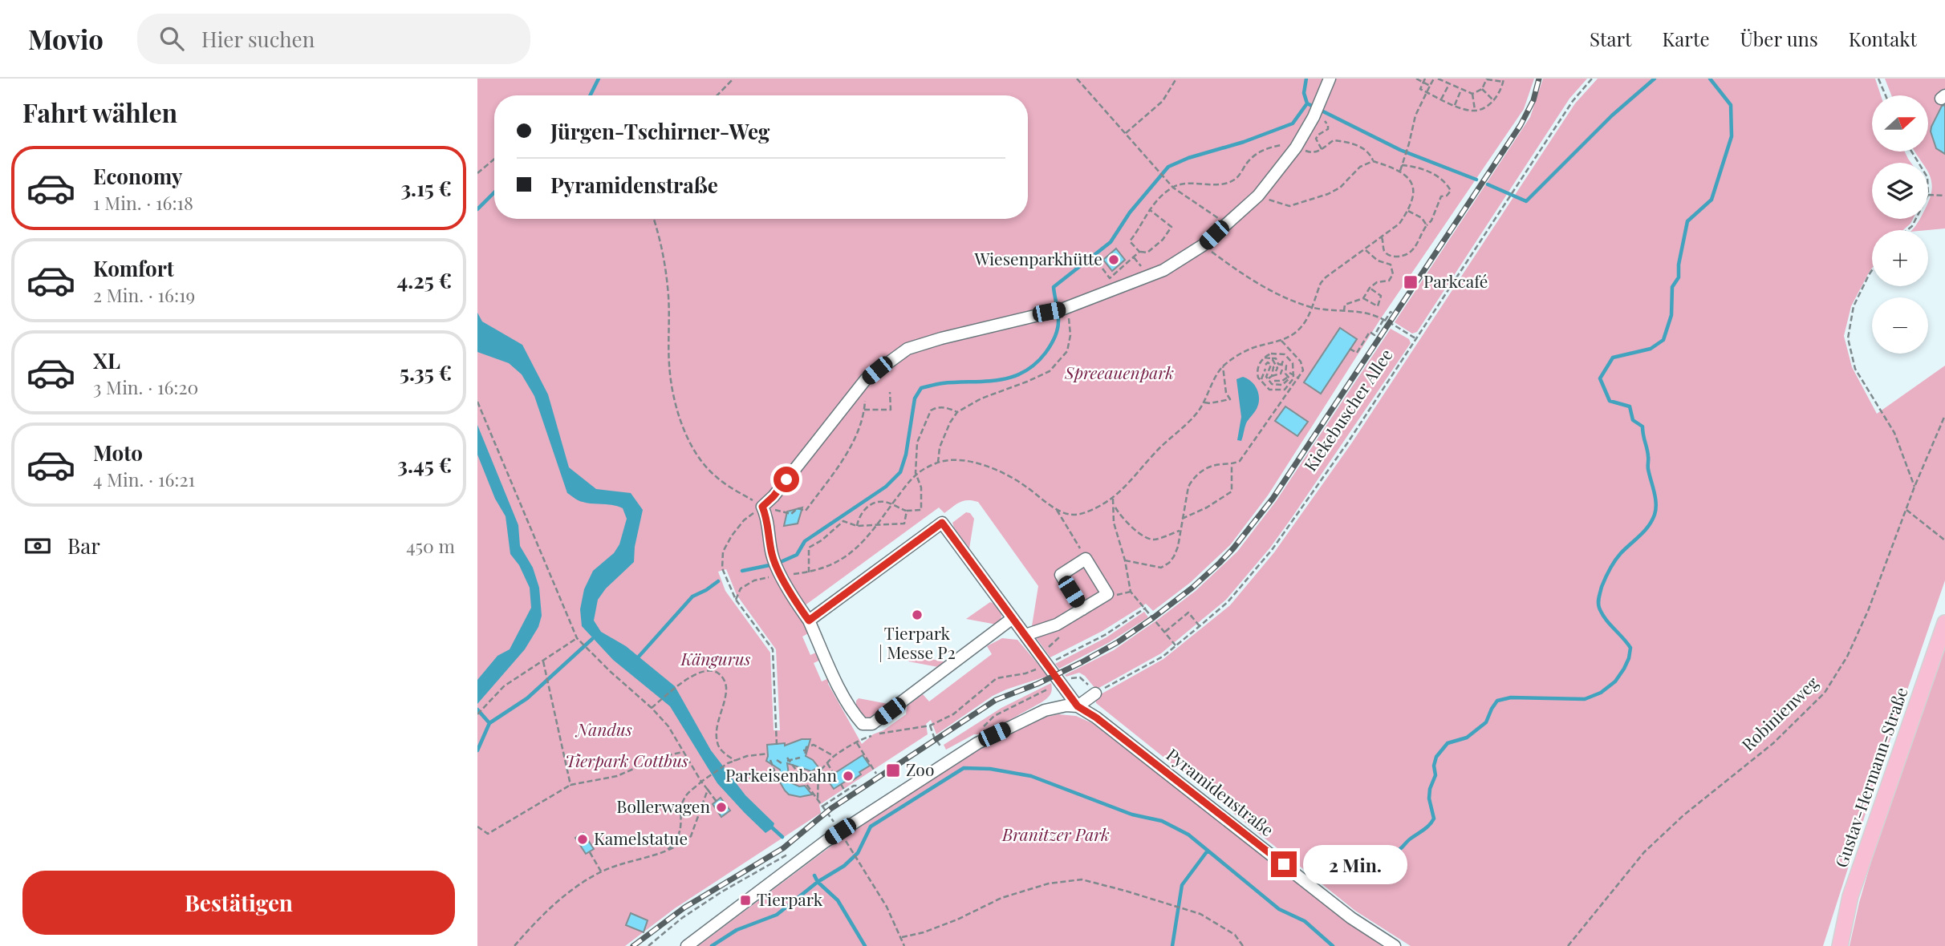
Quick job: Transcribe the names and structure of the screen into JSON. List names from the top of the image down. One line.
{"streets":{"main road":["Gustav-Hermann-Straße"],"street":["Pyramidenstraße"],"path":["Kiekebuscher Allee","Robinienweg"]},"parks":["Spreeauenpark","Kängurus","Nandus","Tierpark Cottbus","Branitzer Park"],"places":{"other":["Wiesenparkhütte","Tierpark | Messe P2","Parkeisenbahn","Bollerwagen","Kamelstatue"],"transit":["Parkcafé","Zoo","Tierpark"]},"north":"right","page":{"header":"Movio","search":"Hier suchen","nav":["Start","Karte","Über uns","Kontakt"],"heading":"Fahrt wählen","map_buttons":["+","−"],"banner":["Jürgen-Tschirner-Weg","Pyramidenstraße"],"list":[{"name":"Economy","note":"1 Min. · 16:18","value":"3.15 €"},{"name":"Komfort","note":"2 Min. · 16:19","value":"4.25 €"},{"name":"XL","note":"3 Min. · 16:20","value":"5.35 €"},{"name":"Moto","note":"4 Min. · 16:21","value":"3.45 €"}],"pay":["Bar","450 m"],"bubble":"2 Min.","buttons":"Bestätigen"}}
